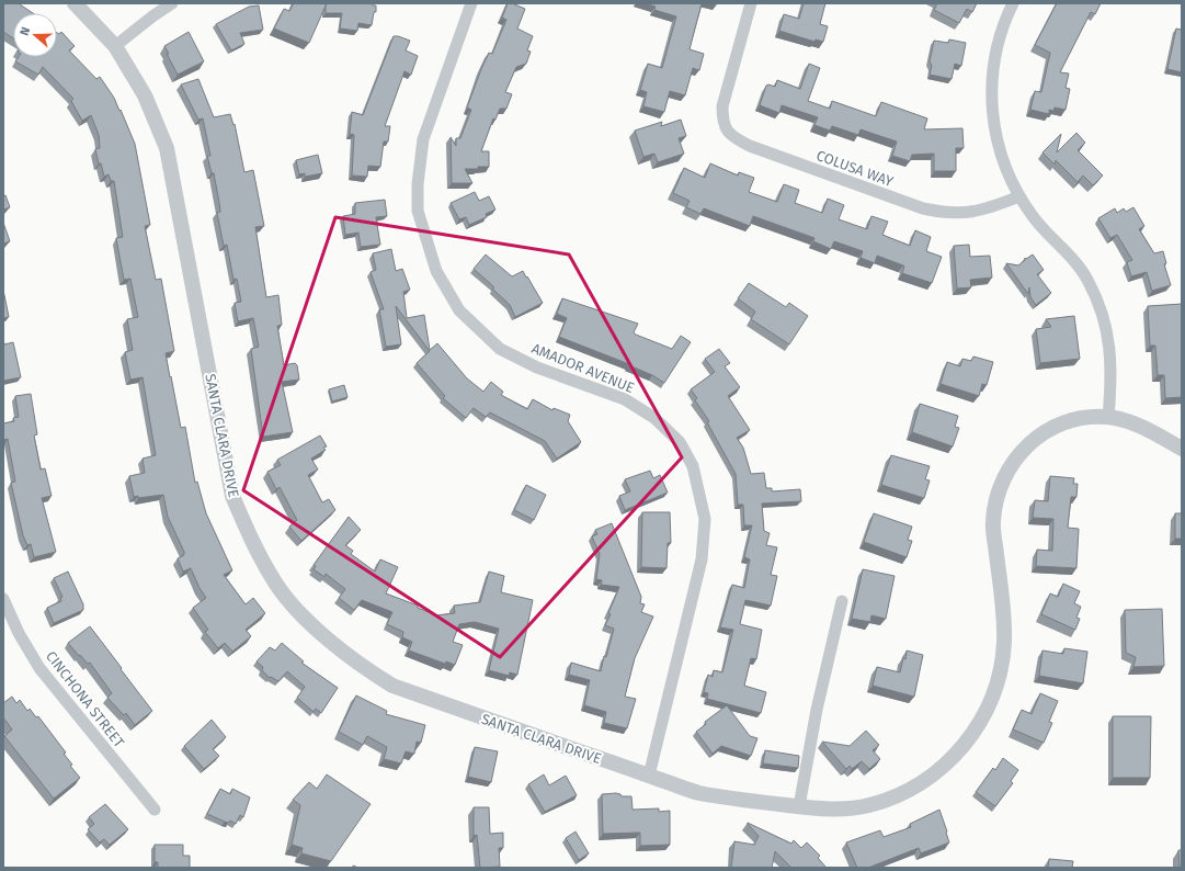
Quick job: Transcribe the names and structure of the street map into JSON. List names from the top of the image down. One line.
{"streets":{"street":["COLUSA WAY","AMADOR AVENUE","SANTA CLARA DRIVE","CINCHONA STREET"]},"crossings":[["AMADOR AVENUE","SANTA CLARA DRIVE"]],"north":"left"}
